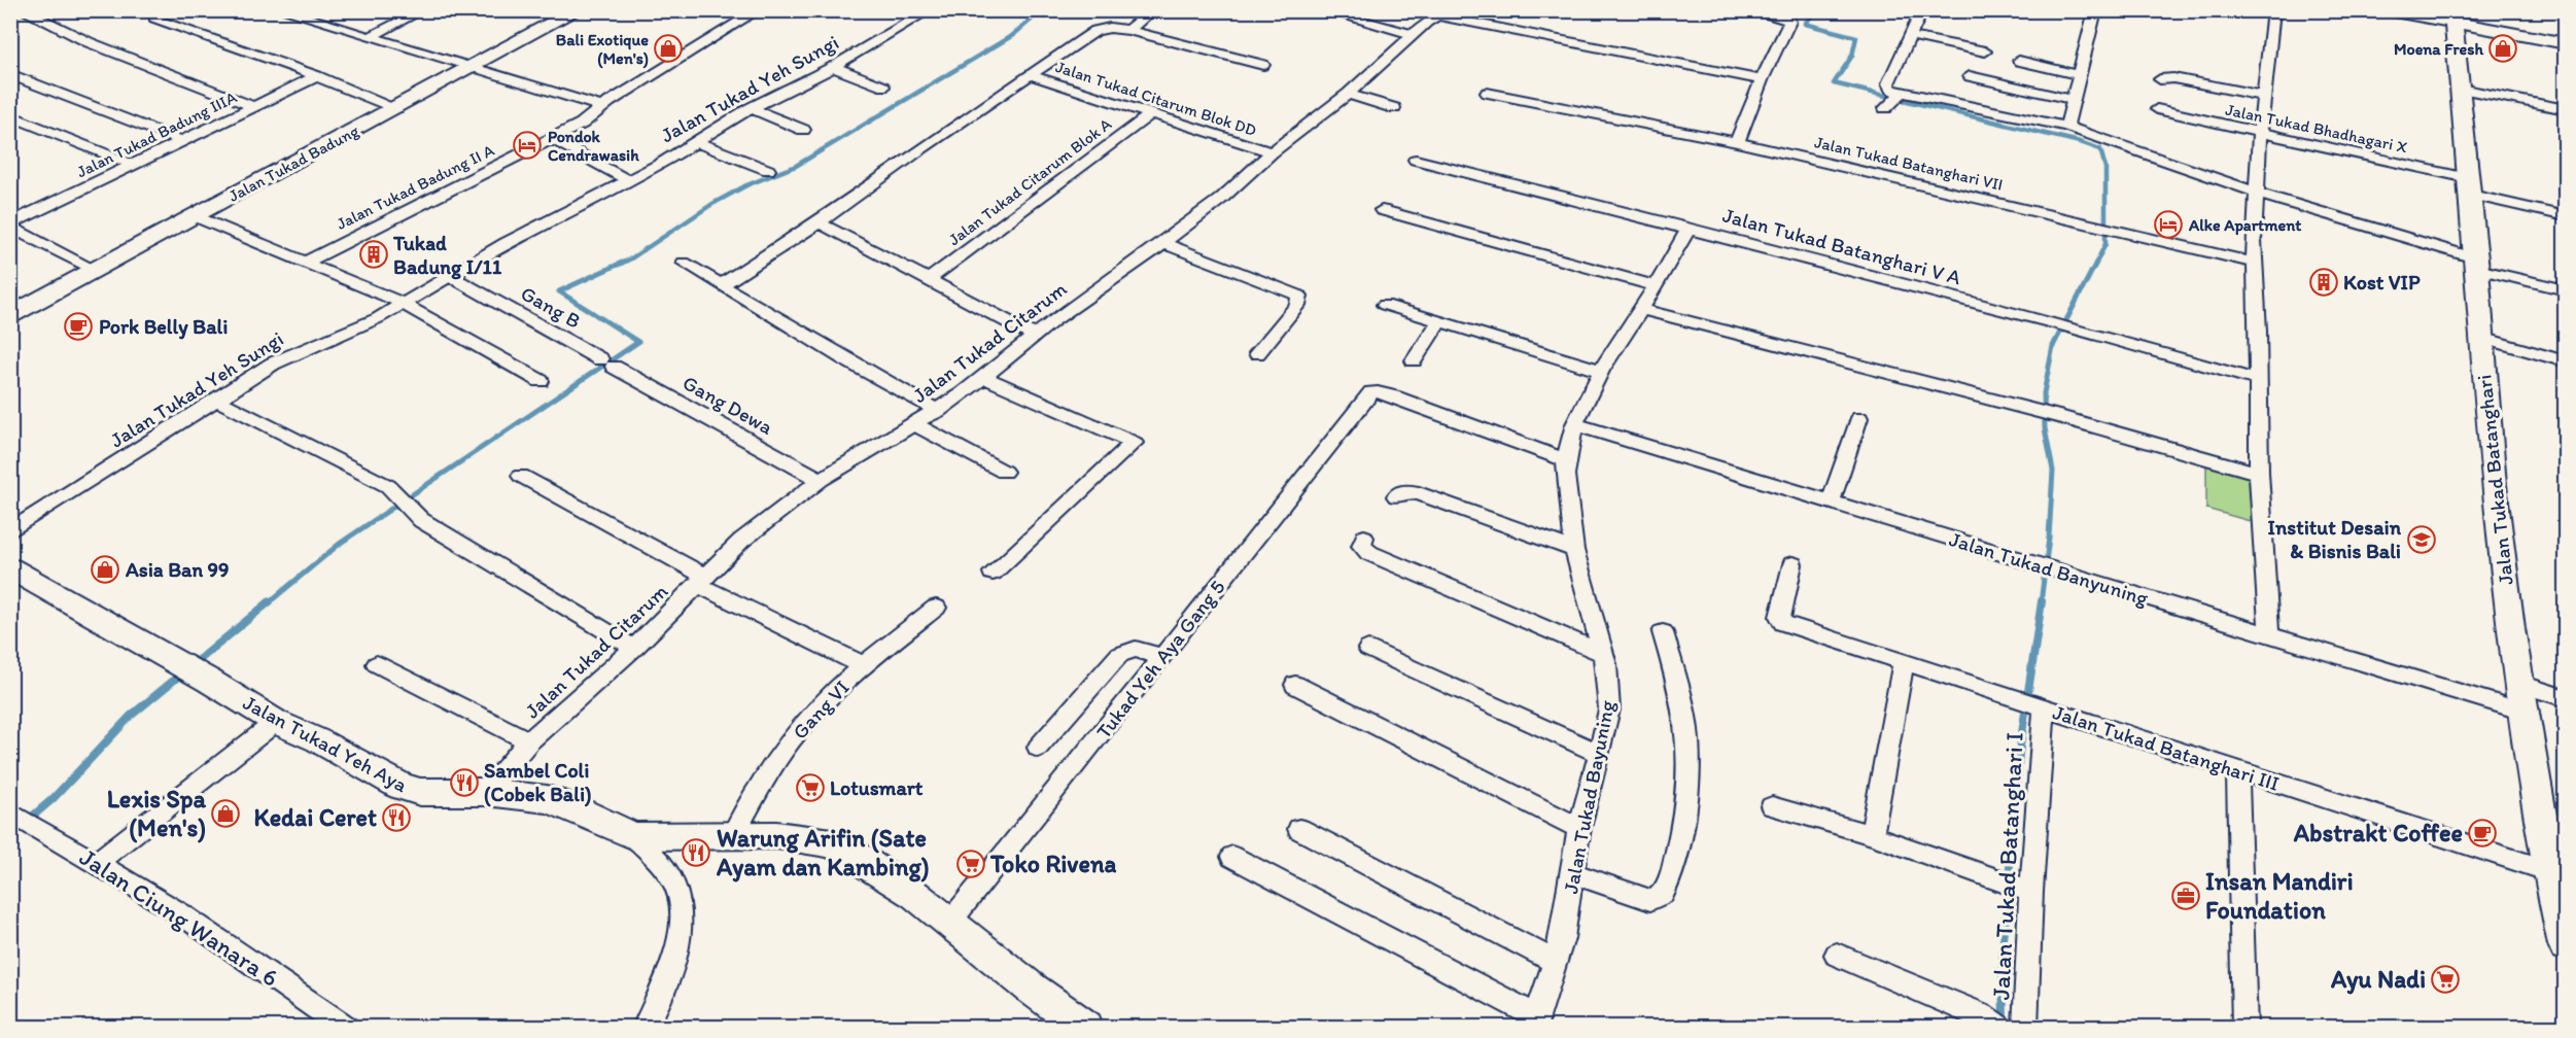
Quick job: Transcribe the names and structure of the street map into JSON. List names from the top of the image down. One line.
{"streets":{"street":["Jalan Tukad Yeh Sungi","Jalan Tukad Citarum Blok DD","Jalan Tukad Bhadhagari X","Jalan Tukad Badung IIIA","Jalan Tukad Badung","Jalan Tukad Batanghari VII","Jalan Tukad Citarum Blok A","Jalan Tukad Badung II A","Jalan Tukad Batanghari V A","Gang B","Jalan Tukad Citarum","Gang Dewa","Jalan Tukad Batanghari","Jalan Tukad Banyuning","Tukad Yeh Aya Gang 5","Gang VI","Jalan Tukad Yeh Aya","Jalan Tukad Batanghari III","Jalan Tukad Bayuning","Jalan Tukad Batanghari I","Jalan Ciung Wanara 6"]},"crossings":[["Jalan Tukad Yeh Sungi","Gang B"],["Jalan Tukad Citarum Blok DD","Jalan Tukad Citarum Blok A"],["Jalan Tukad Citarum Blok DD","Jalan Tukad Citarum"],["Jalan Tukad Bhadhagari X","Jalan Tukad Batanghari"],["Jalan Tukad Batanghari V A","Jalan Tukad Bayuning"],["Gang B","Gang Dewa"],["Jalan Tukad Citarum","Gang Dewa"],["Jalan Tukad Citarum","Jalan Tukad Yeh Aya"],["Jalan Tukad Batanghari","Jalan Tukad Banyuning"],["Jalan Tukad Batanghari","Jalan Tukad Batanghari III"],["Jalan Tukad Banyuning","Jalan Tukad Bayuning"],["Tukad Yeh Aya Gang 5","Jalan Tukad Yeh Aya"],["Tukad Yeh Aya Gang 5","Jalan Tukad Bayuning"],["Gang VI","Jalan Tukad Yeh Aya"],["Jalan Tukad Batanghari III","Jalan Tukad Batanghari I"]],"places":{"shop":["Bali Exotique (Men's)","Moena Fresh","Asia Ban 99","Lexis Spa (Men's)"],"hotel":["Pondok Cendrawasih","Alke Apartment"],"building":["Tukad Badung I/11","Kost VIP"],"cafe":["Pork Belly Bali","Abstrakt Coffee"],"school or university":["Institut Desain & Bisnis Bali"],"restaurant":["Sambel Coli (Cobek Bali)","Kedai Ceret","Warung Arifin (Sate Ayam dan Kambing)"],"supermarket":["Lotusmart","Toko Rivena","Ayu Nadi"],"office":["Insan Mandiri Foundation"]}}
